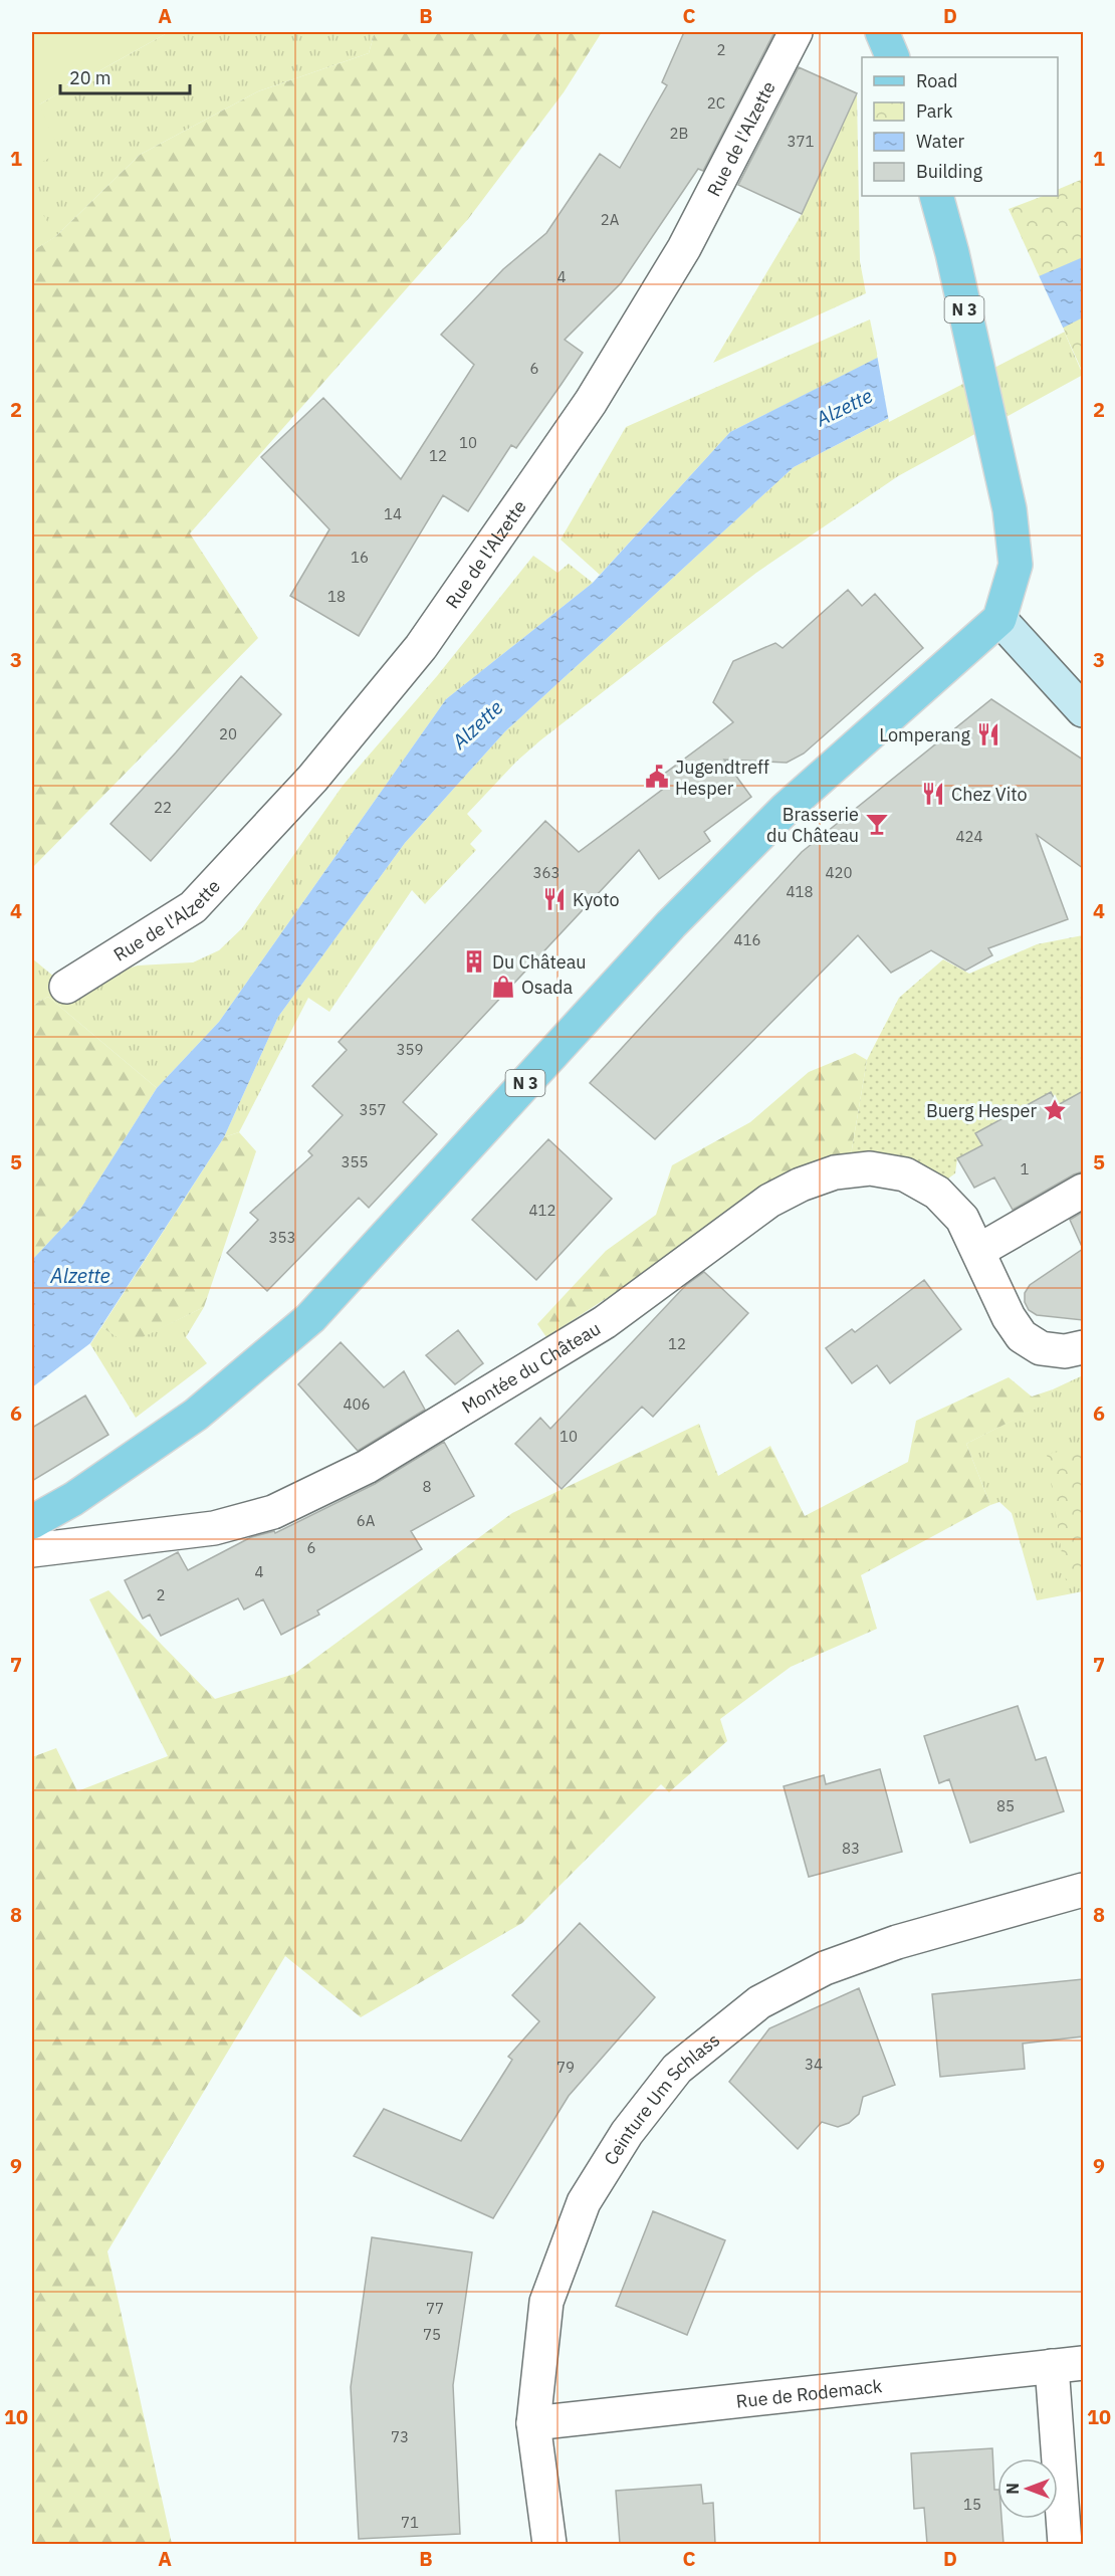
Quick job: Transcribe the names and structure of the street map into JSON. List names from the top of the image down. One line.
{"streets":{"main road":["N 3"],"street":["Rue de l'Alzette","Montée du Château","Ceinture Um Schlass","Rue de Rodemack"]},"crossings":[["Ceinture Um Schlass","Rue de Rodemack"]],"water":["Alzette"],"places":{"restaurant":["Lomperang","Chez Vito","Kyoto"],"public building":["Jugendtreff Hesper"],"bar":["Brasserie du Château"],"building":["Du Château"],"shop":["Osada"],"place":["Buerg Hesper"]},"house_numbers":["2","2C","2B","371","2A","4","6","10","12","14","16","18","20","22","424","363","420","418","416","359","357","355","1","412","353","12","406","10","8","6A","6","4","2","85","83","34","79","77","75","73","15","71"],"legend":["Road","Park","Water","Building"],"scale_bar":"20 m","north":"left","grid":{"columns":["A","B","C","D"],"rows":["1","2","3","4","5","6","7","8","9","10"]}}
